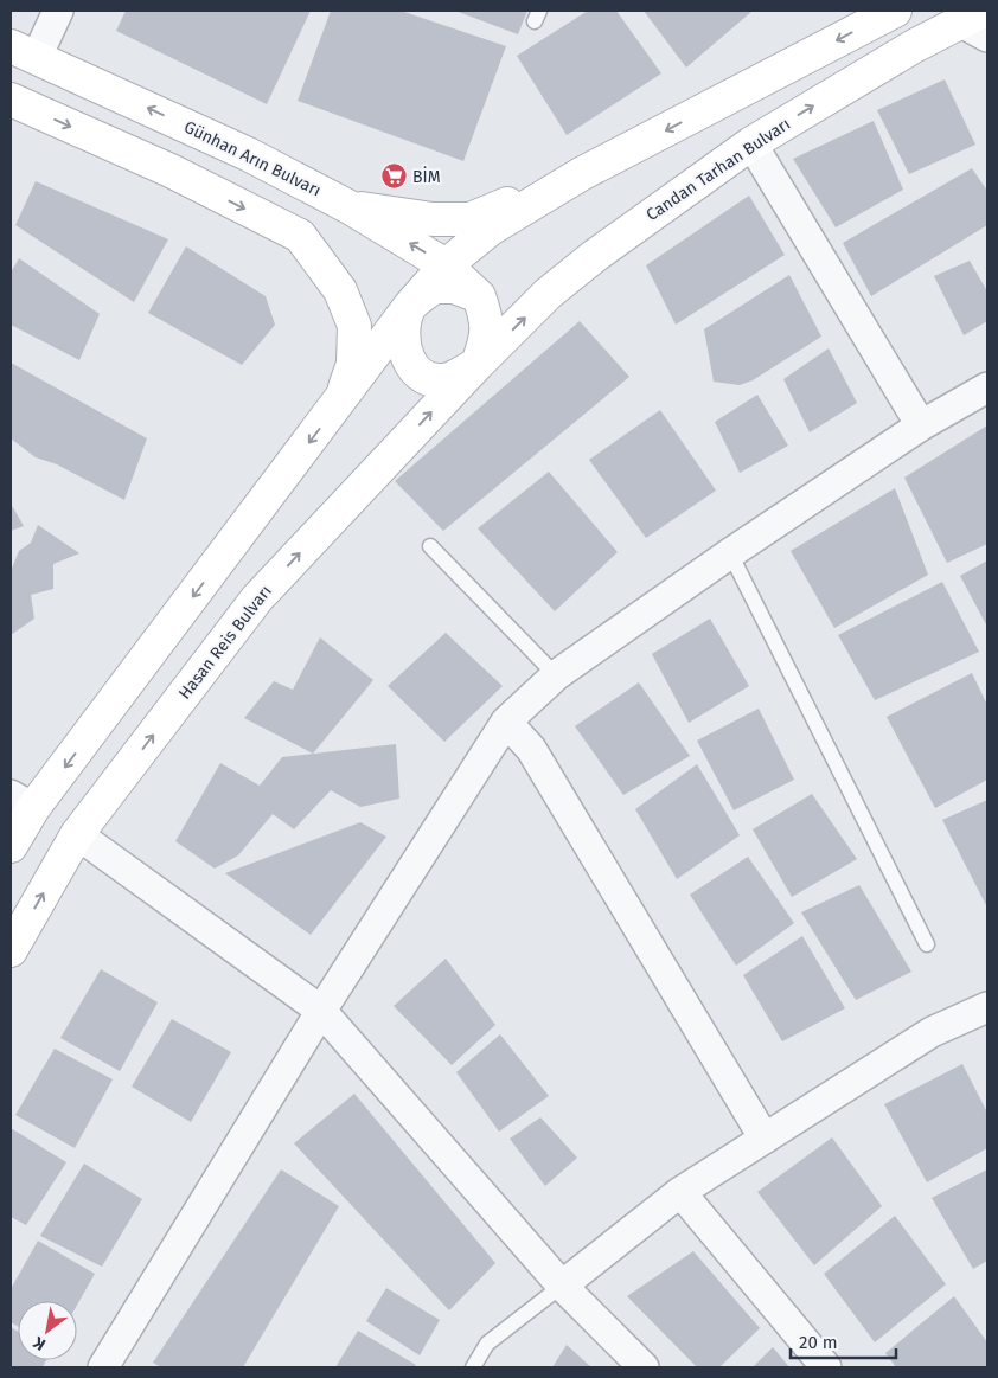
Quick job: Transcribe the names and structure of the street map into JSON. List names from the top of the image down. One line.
{"streets":{"main road":["Günhan Arın Bulvarı","Candan Tarhan Bulvarı","Hasan Reis Bulvarı"]},"crossings":[["Günhan Arın Bulvarı","Candan Tarhan Bulvarı"],["Günhan Arın Bulvarı","Hasan Reis Bulvarı"],["Candan Tarhan Bulvarı","Hasan Reis Bulvarı"]],"places":{"supermarket":["BİM"]},"scale_bar":"20 m","north":"bottom left"}
